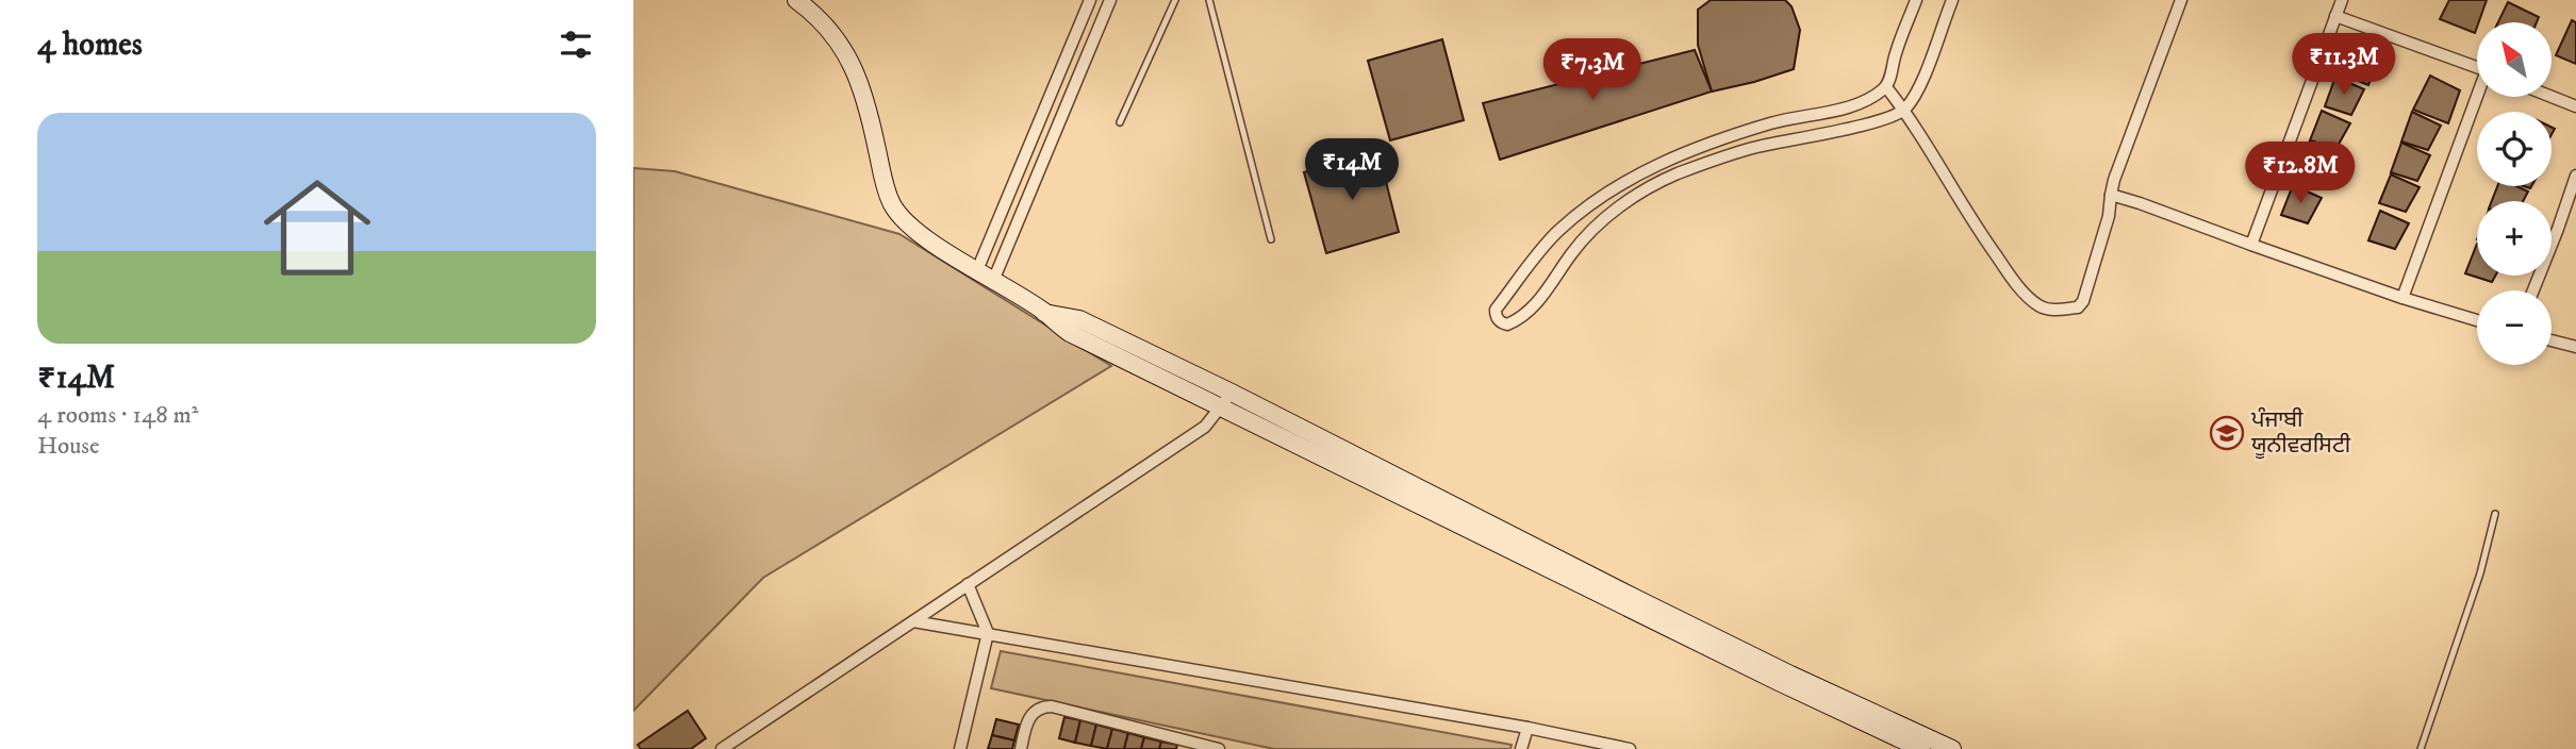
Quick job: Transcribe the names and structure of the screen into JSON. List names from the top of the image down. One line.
{"places":{"school or university":["ਪੰਜਾਬੀ ਯੂਨੀਵਰਸਿਟੀ"]},"north":"top left","page":{"heading":"4 homes","map_buttons":["+","−"],"price":["₹11.3M","₹7.3M","₹14M","₹12.8M"],"list":[{"name":"₹14M","note":"4 rooms · 148 m² · House"}]}}
